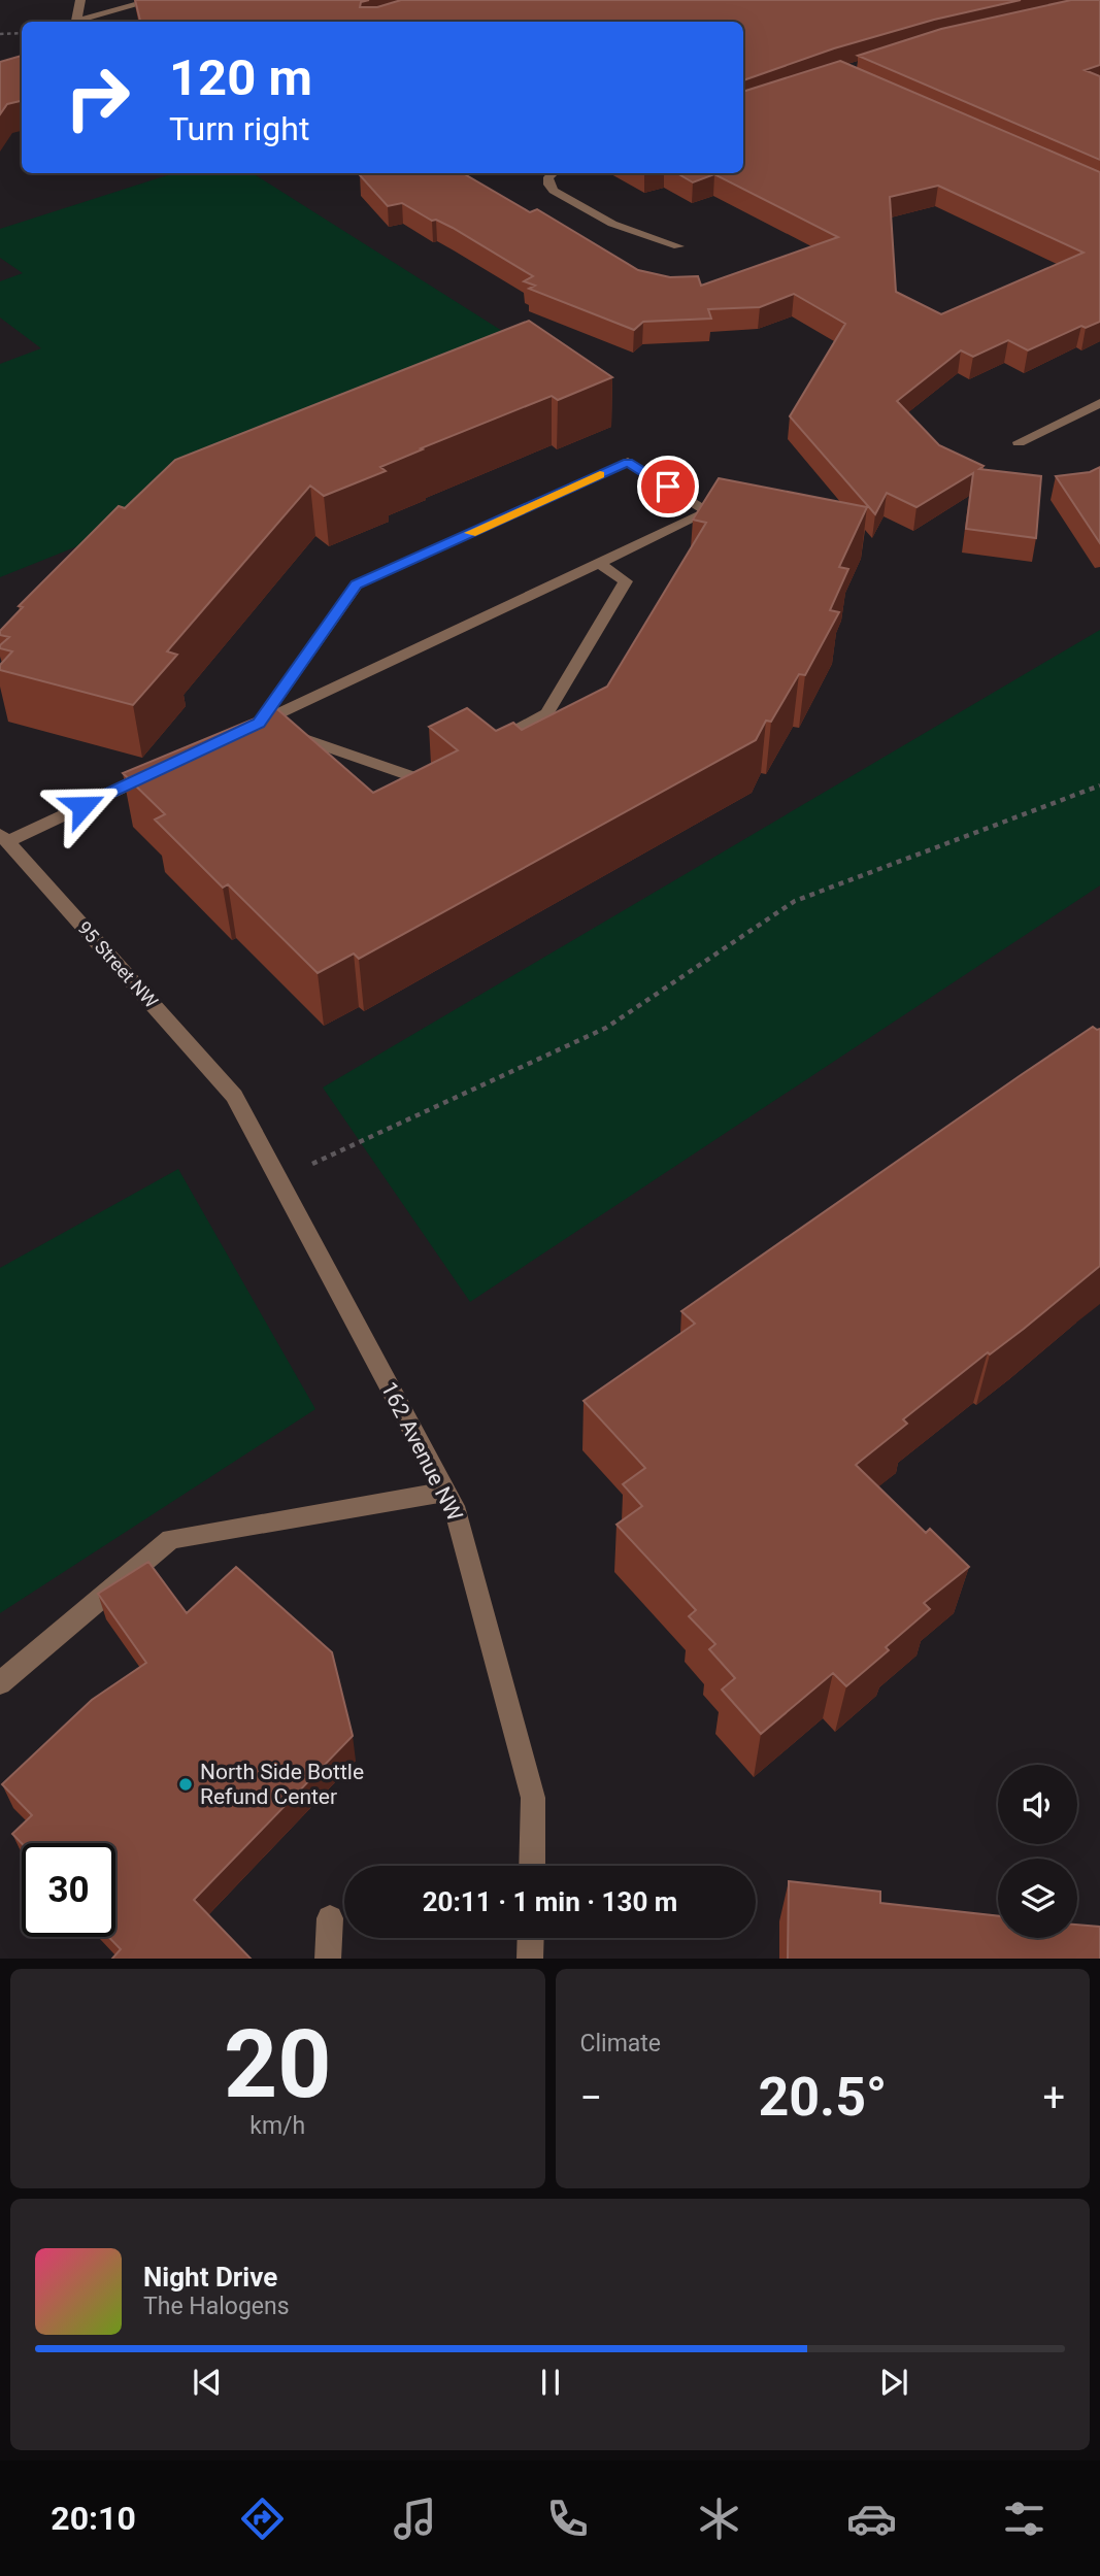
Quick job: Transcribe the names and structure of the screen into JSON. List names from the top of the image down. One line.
{"streets":{"street":["95 Street NW","162 Avenue NW"]},"crossings":[["95 Street NW","162 Avenue NW"]],"places":["North Side Bottle Refund Center"],"page":{"turn":["120 m","Turn right"],"limit":"30","trip":"20:11 · 1 min · 130 m","tile":[["20","km/h"],"Climate"],"heat":["−","20.5°","+"],"song":["Night Drive","The Halogens"],"tabs":"20:10"}}
